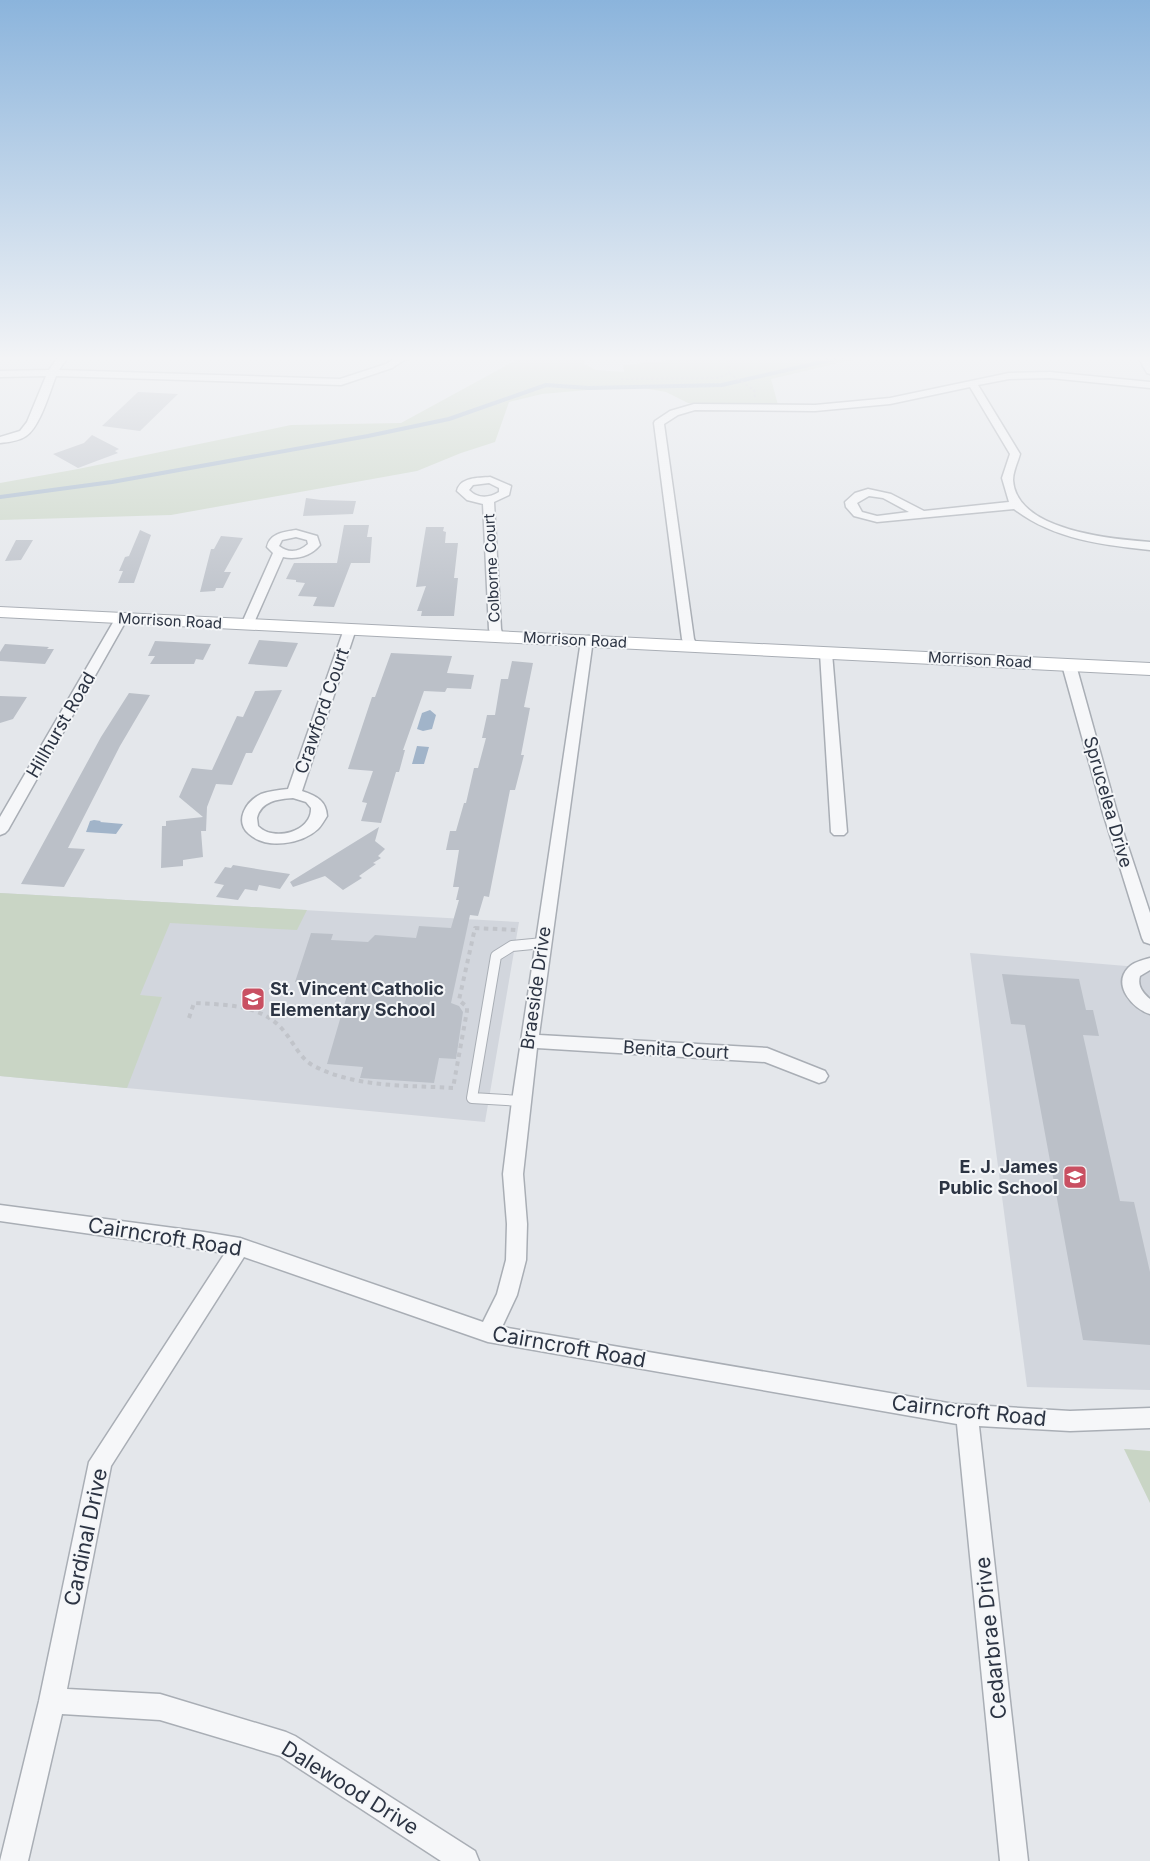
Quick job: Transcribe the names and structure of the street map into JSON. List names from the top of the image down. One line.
{"streets":{"street":["Colborne Court","Morrison Road","Crawford Court","Hillhurst Road","Sprucelea Drive","Braeside Drive","Benita Court","Cairncroft Road","Cardinal Drive","Cedarbrae Drive","Dalewood Drive"]},"crossings":[["Colborne Court","Morrison Road"],["Morrison Road","Crawford Court"],["Morrison Road","Hillhurst Road"],["Morrison Road","Sprucelea Drive"],["Morrison Road","Braeside Drive"],["Braeside Drive","Benita Court"],["Braeside Drive","Cairncroft Road"],["Cairncroft Road","Cardinal Drive"],["Cairncroft Road","Cedarbrae Drive"],["Cardinal Drive","Dalewood Drive"]],"places":{"school or university":["St. Vincent Catholic Elementary School","E. J. James Public School"]}}
